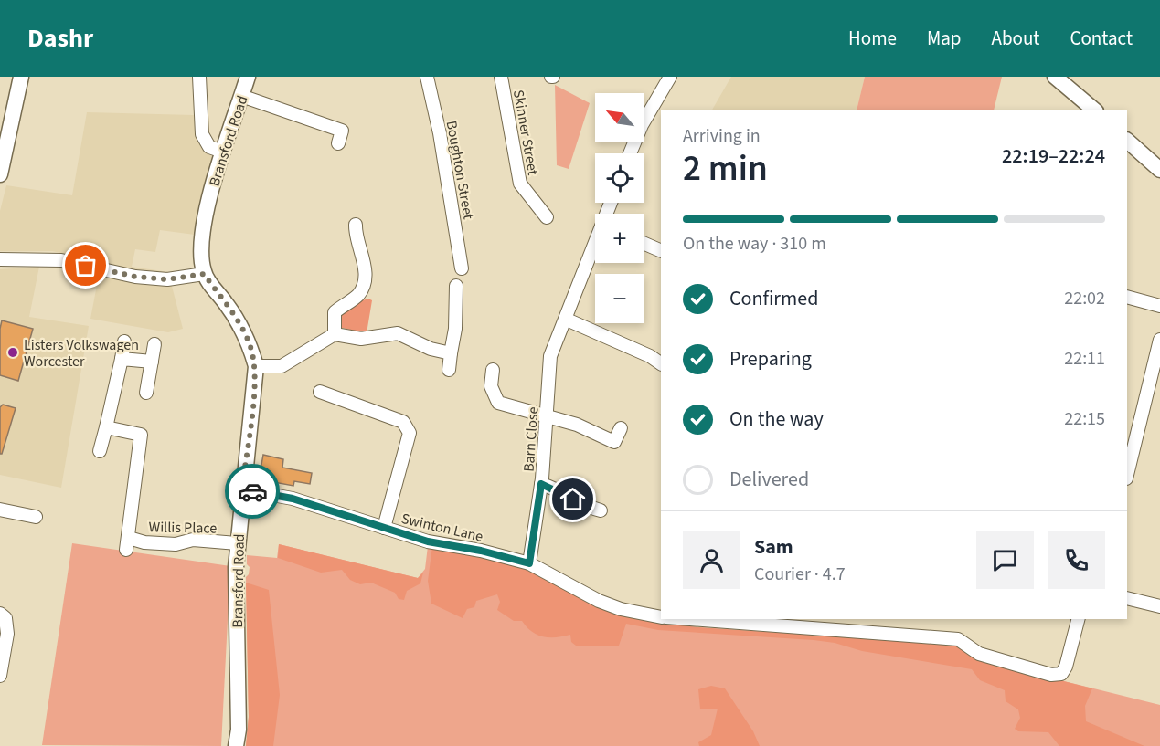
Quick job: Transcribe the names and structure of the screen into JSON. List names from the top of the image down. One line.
{"streets":{"main road":["Bransford Road"],"street":["Skinner Street","Boughton Street","Barn Close","Willis Place","Swinton Lane"]},"crossings":[["Bransford Road","Willis Place"],["Bransford Road","Swinton Lane"],["Barn Close","Swinton Lane"]],"places":["Listers Volkswagen Worcester"],"north":"top left","page":{"header":"Dashr","nav":["Home","Map","About","Contact"],"map_buttons":["+","−"],"heading":["2 min","Arriving in","22:19–22:24"],"panel":["Sam","Courier · 4.7"],"bar":"On the way · 310 m","list":[["Confirmed","22:02"],["Preparing","22:11"],["On the way","22:15"],"Delivered"]}}
